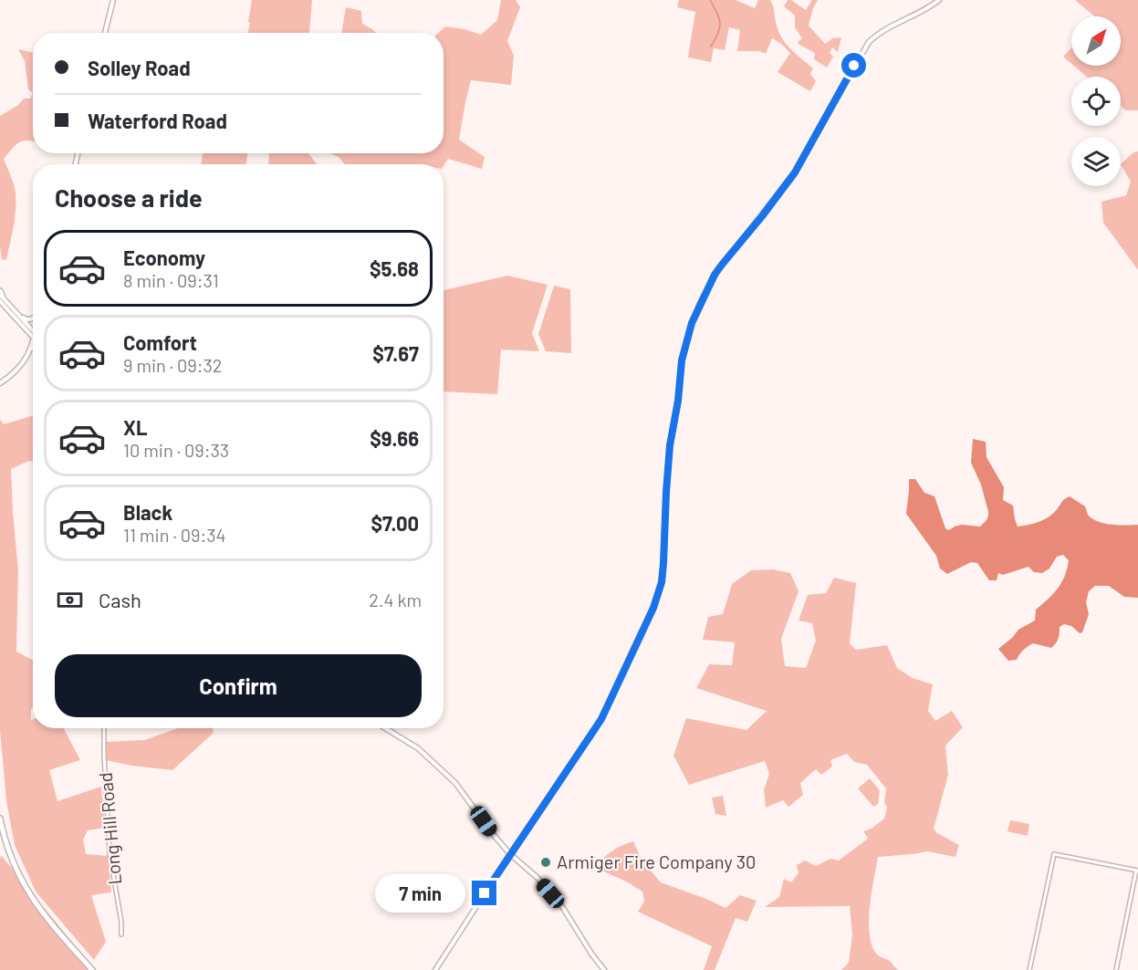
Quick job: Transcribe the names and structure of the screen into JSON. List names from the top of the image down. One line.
{"streets":{"street":["Long Hill Road"]},"places":["Armiger Fire Company 30"],"north":"top right","page":{"banner":["Solley Road","Waterford Road"],"heading":"Choose a ride","list":[{"name":"Economy","note":"8 min · 09:31","value":"$5.68"},{"name":"Comfort","note":"9 min · 09:32","value":"$7.67"},{"name":"XL","note":"10 min · 09:33","value":"$9.66"},{"name":"Black","note":"11 min · 09:34","value":"$7.00"}],"pay":["Cash","2.4 km"],"buttons":"Confirm","bubble":"7 min"}}
